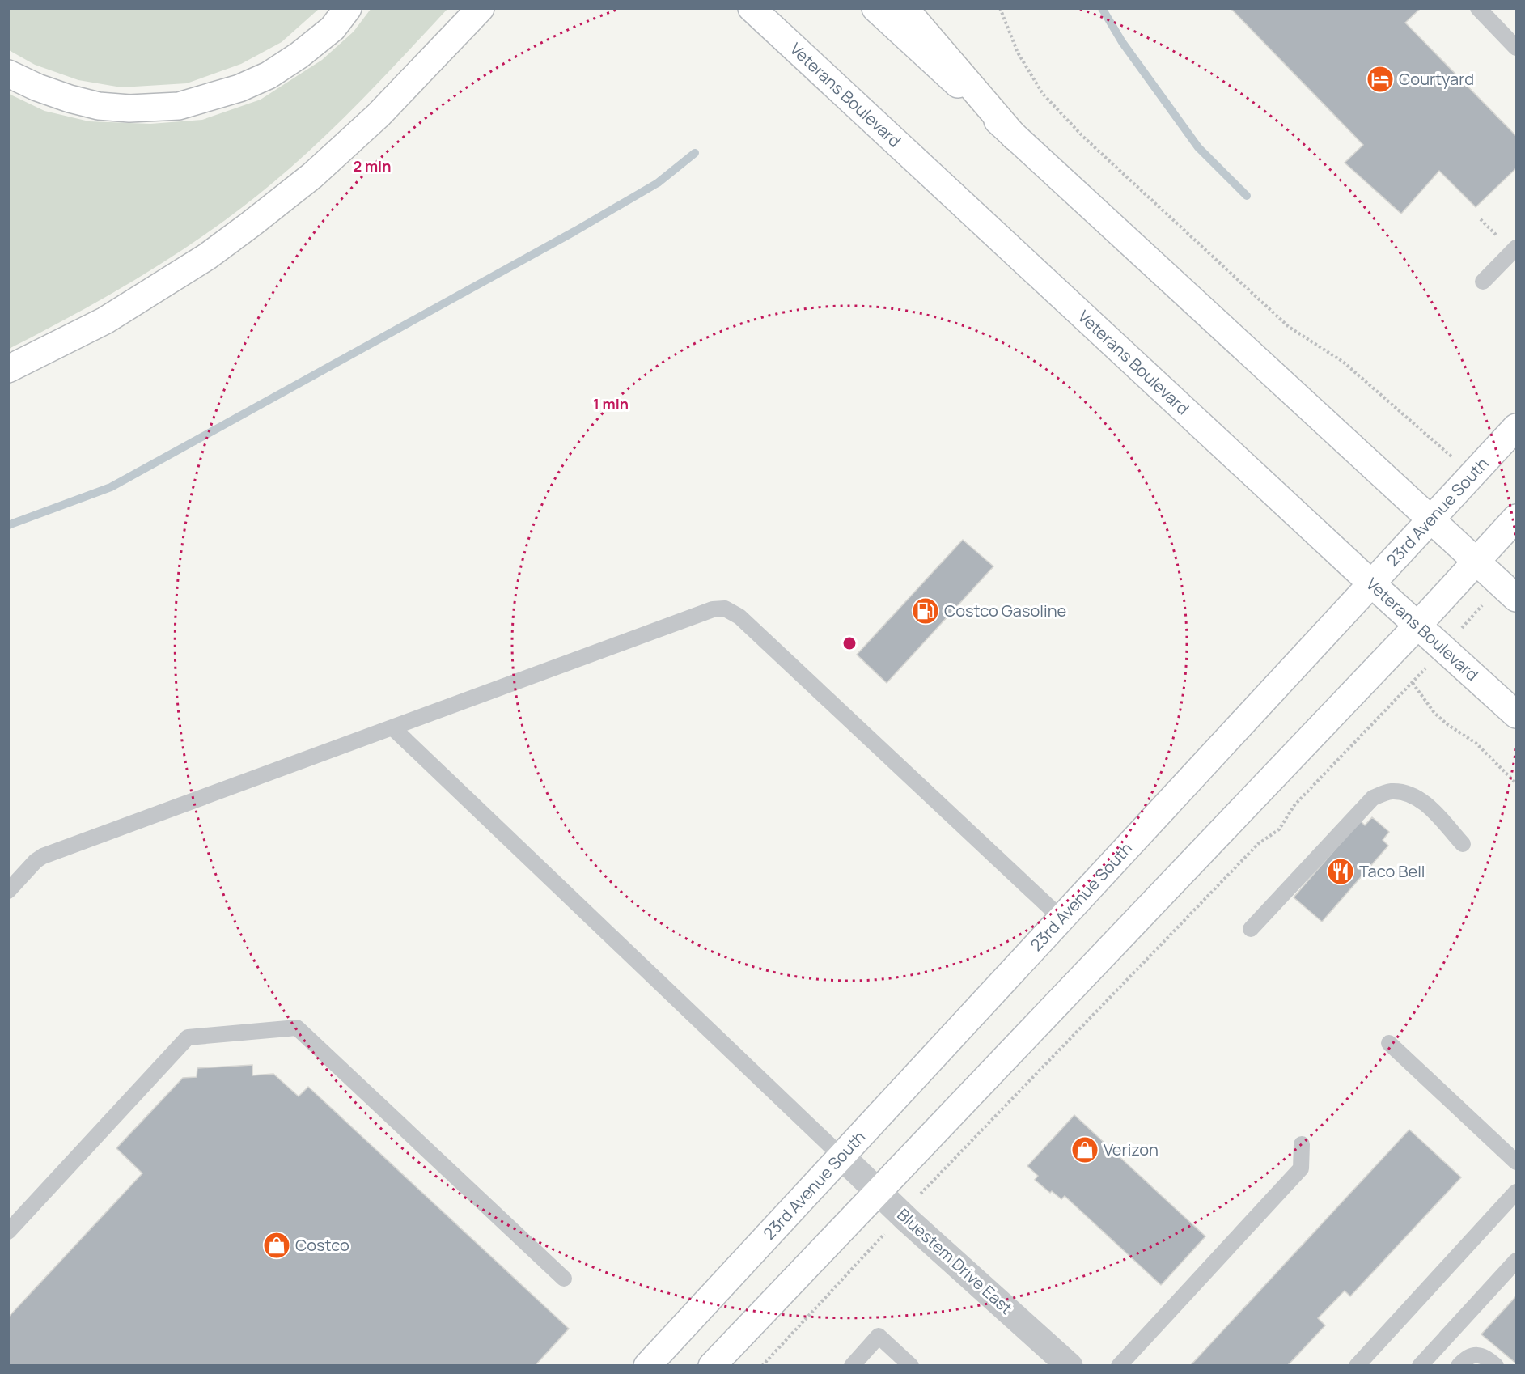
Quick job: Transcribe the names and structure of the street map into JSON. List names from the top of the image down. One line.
{"streets":{"main road":["Veterans Boulevard","23rd Avenue South"],"street":["Bluestem Drive East"]},"crossings":[["Veterans Boulevard","23rd Avenue South"],["23rd Avenue South","Bluestem Drive East"]],"places":{"hotel":["Courtyard"],"fuel station":["Costco Gasoline"],"restaurant":["Taco Bell"],"shop":["Verizon","Costco"]},"rings":["2 min","1 min"]}
